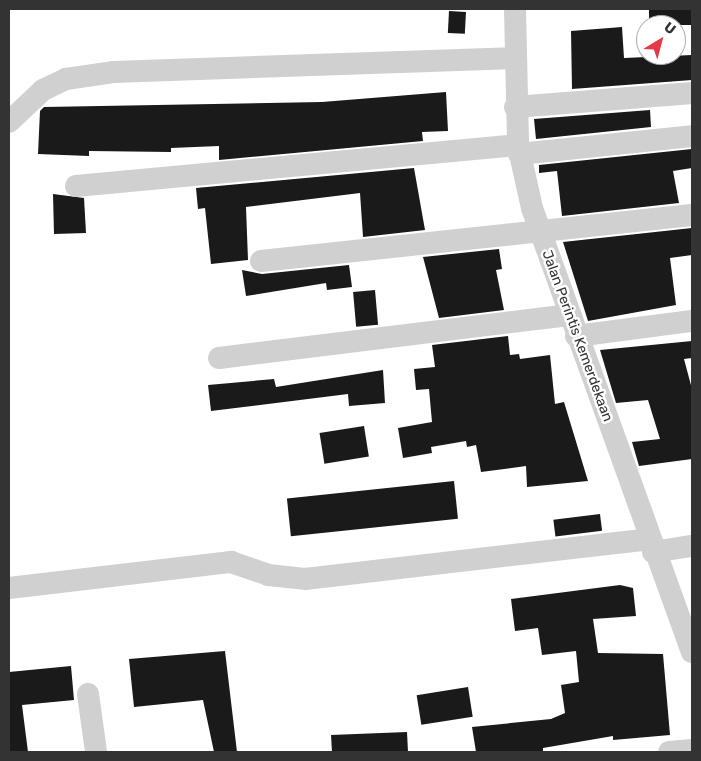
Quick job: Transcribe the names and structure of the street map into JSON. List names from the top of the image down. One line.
{"streets":{"street":["Jalan Perintis Kemerdekaan"]},"north":"top right"}
